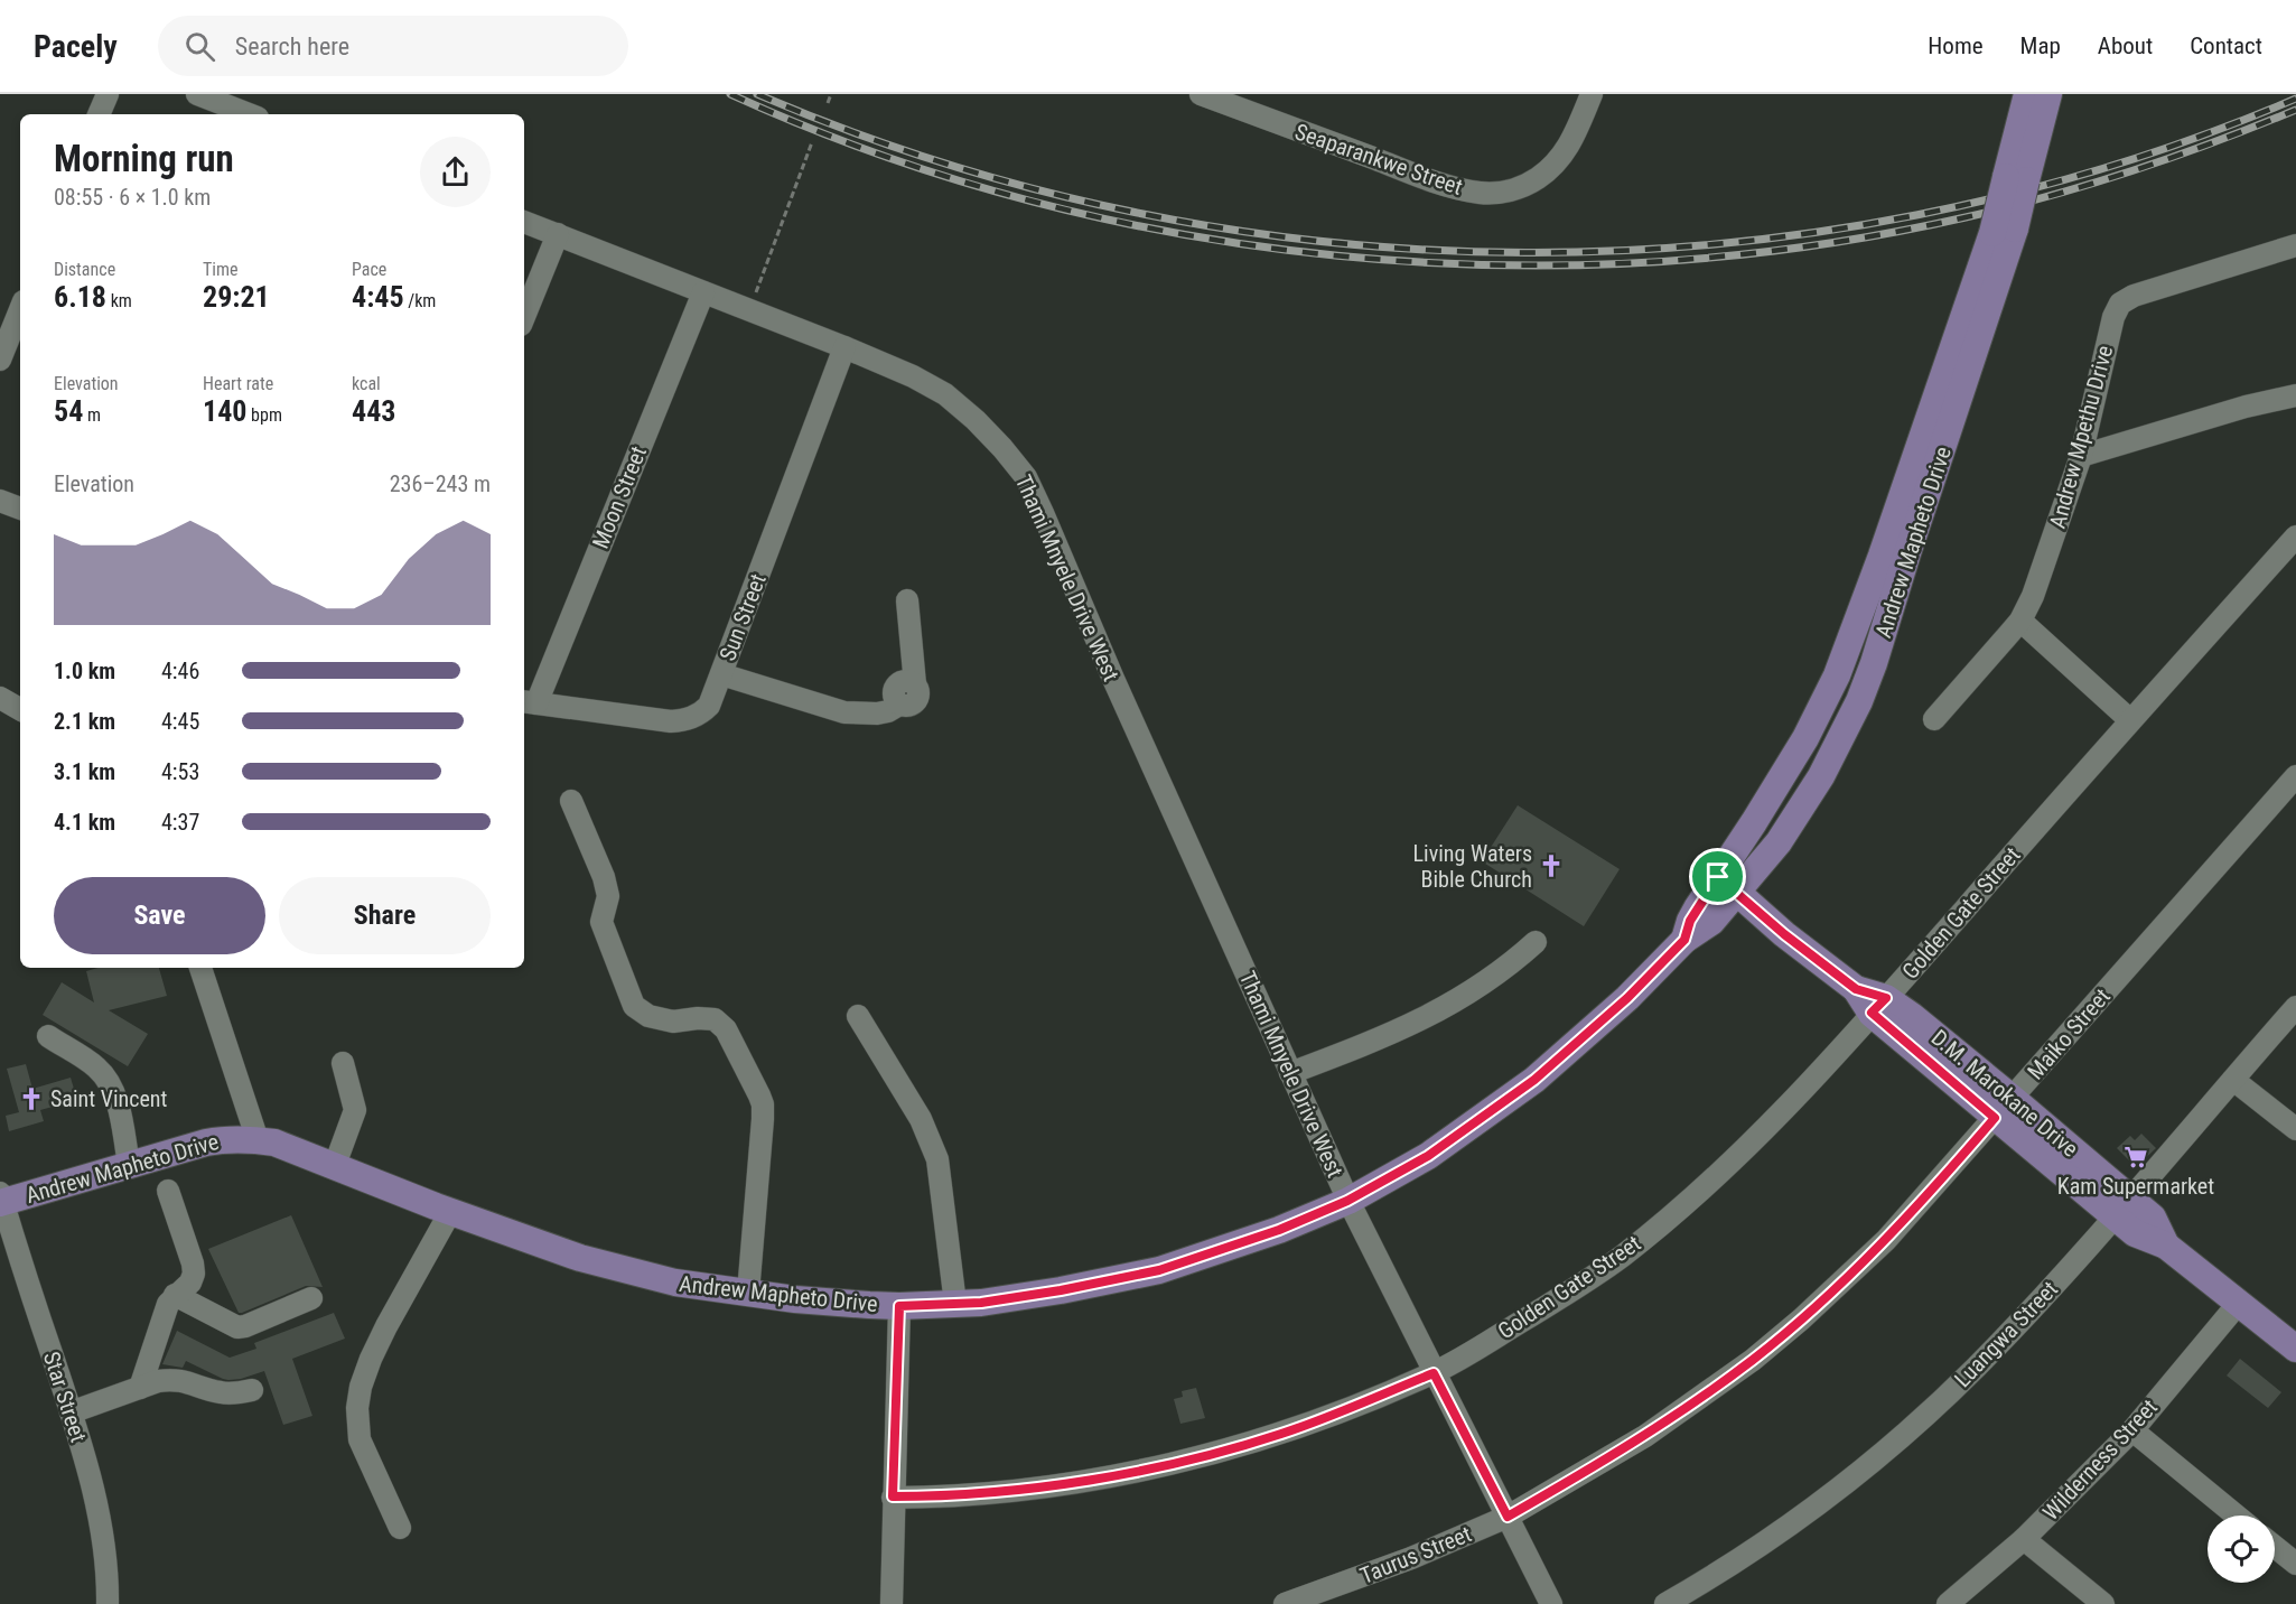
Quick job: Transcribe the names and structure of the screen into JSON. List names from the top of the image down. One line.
{"streets":{"main road":["Andrew Mapheto Drive","D.M. Marokane Drive"],"street":["Seaparankwe Street","Andrew Mpethu Drive","Moon Street","Thami Mnyele Drive West","Sun Street","Golden Gate Street","Maiko Street","Luangwa Street","Star Street","Wilderness Street","Taurus Street"]},"crossings":[["Moon Street","Thami Mnyele Drive West"],["Moon Street","Sun Street"],["Andrew Mapheto Drive","Thami Mnyele Drive West"],["Andrew Mapheto Drive","D.M. Marokane Drive"],["Andrew Mapheto Drive","Star Street"],["Thami Mnyele Drive West","Sun Street"],["Thami Mnyele Drive West","Golden Gate Street"],["Thami Mnyele Drive West","Maiko Street"],["Thami Mnyele Drive West","Taurus Street"],["Golden Gate Street","D.M. Marokane Drive"],["Maiko Street","D.M. Marokane Drive"],["Maiko Street","Taurus Street"],["D.M. Marokane Drive","Luangwa Street"],["D.M. Marokane Drive","Wilderness Street"]],"places":{"church":["Living Waters Bible Church","Saint Vincent"],"supermarket":["Kam Supermarket"]},"page":{"header":"Pacely","search":"Search here","nav":["Home","Map","About","Contact"],"heading":["Morning run","08:55 · 6 × 1.0 km"],"stats":[["Distance","6.18 km"],["Time","29:21"],["Pace","4:45 /km"],["Elevation","54 m"],["Heart rate","140 bpm"],["kcal","443"]],"chart":["Elevation","236–243 m"],"list":[{"name":"1.0 km","note":"4:46"},{"name":"2.1 km","note":"4:45"},{"name":"3.1 km","note":"4:53"},{"name":"4.1 km","note":"4:37"}],"buttons":["Save","Share"]}}
